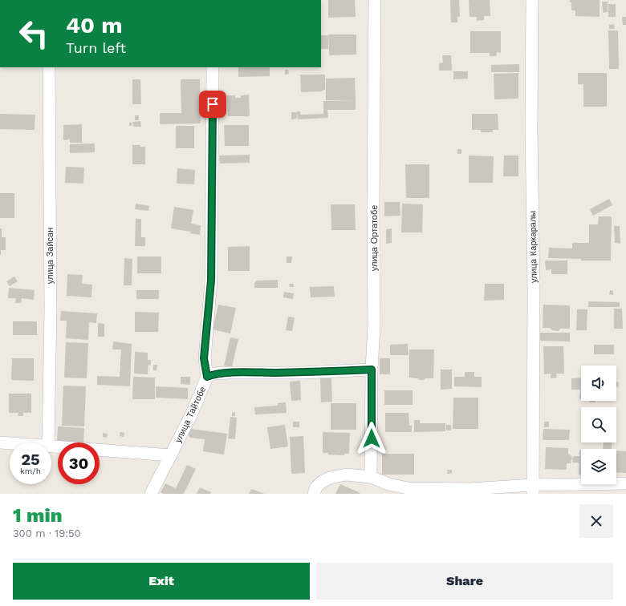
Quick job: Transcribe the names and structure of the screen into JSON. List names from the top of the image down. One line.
{"streets":{"street":["улица Ортатобе","улица Каркаралы","улица Зайсан","улица Тайтобе"]},"page":{"turn":["40 m","Turn left"],"speed":"25 km/h","limit":"30","heading":["1 min","300 m · 19:50"],"buttons":["Exit","Share"]}}
